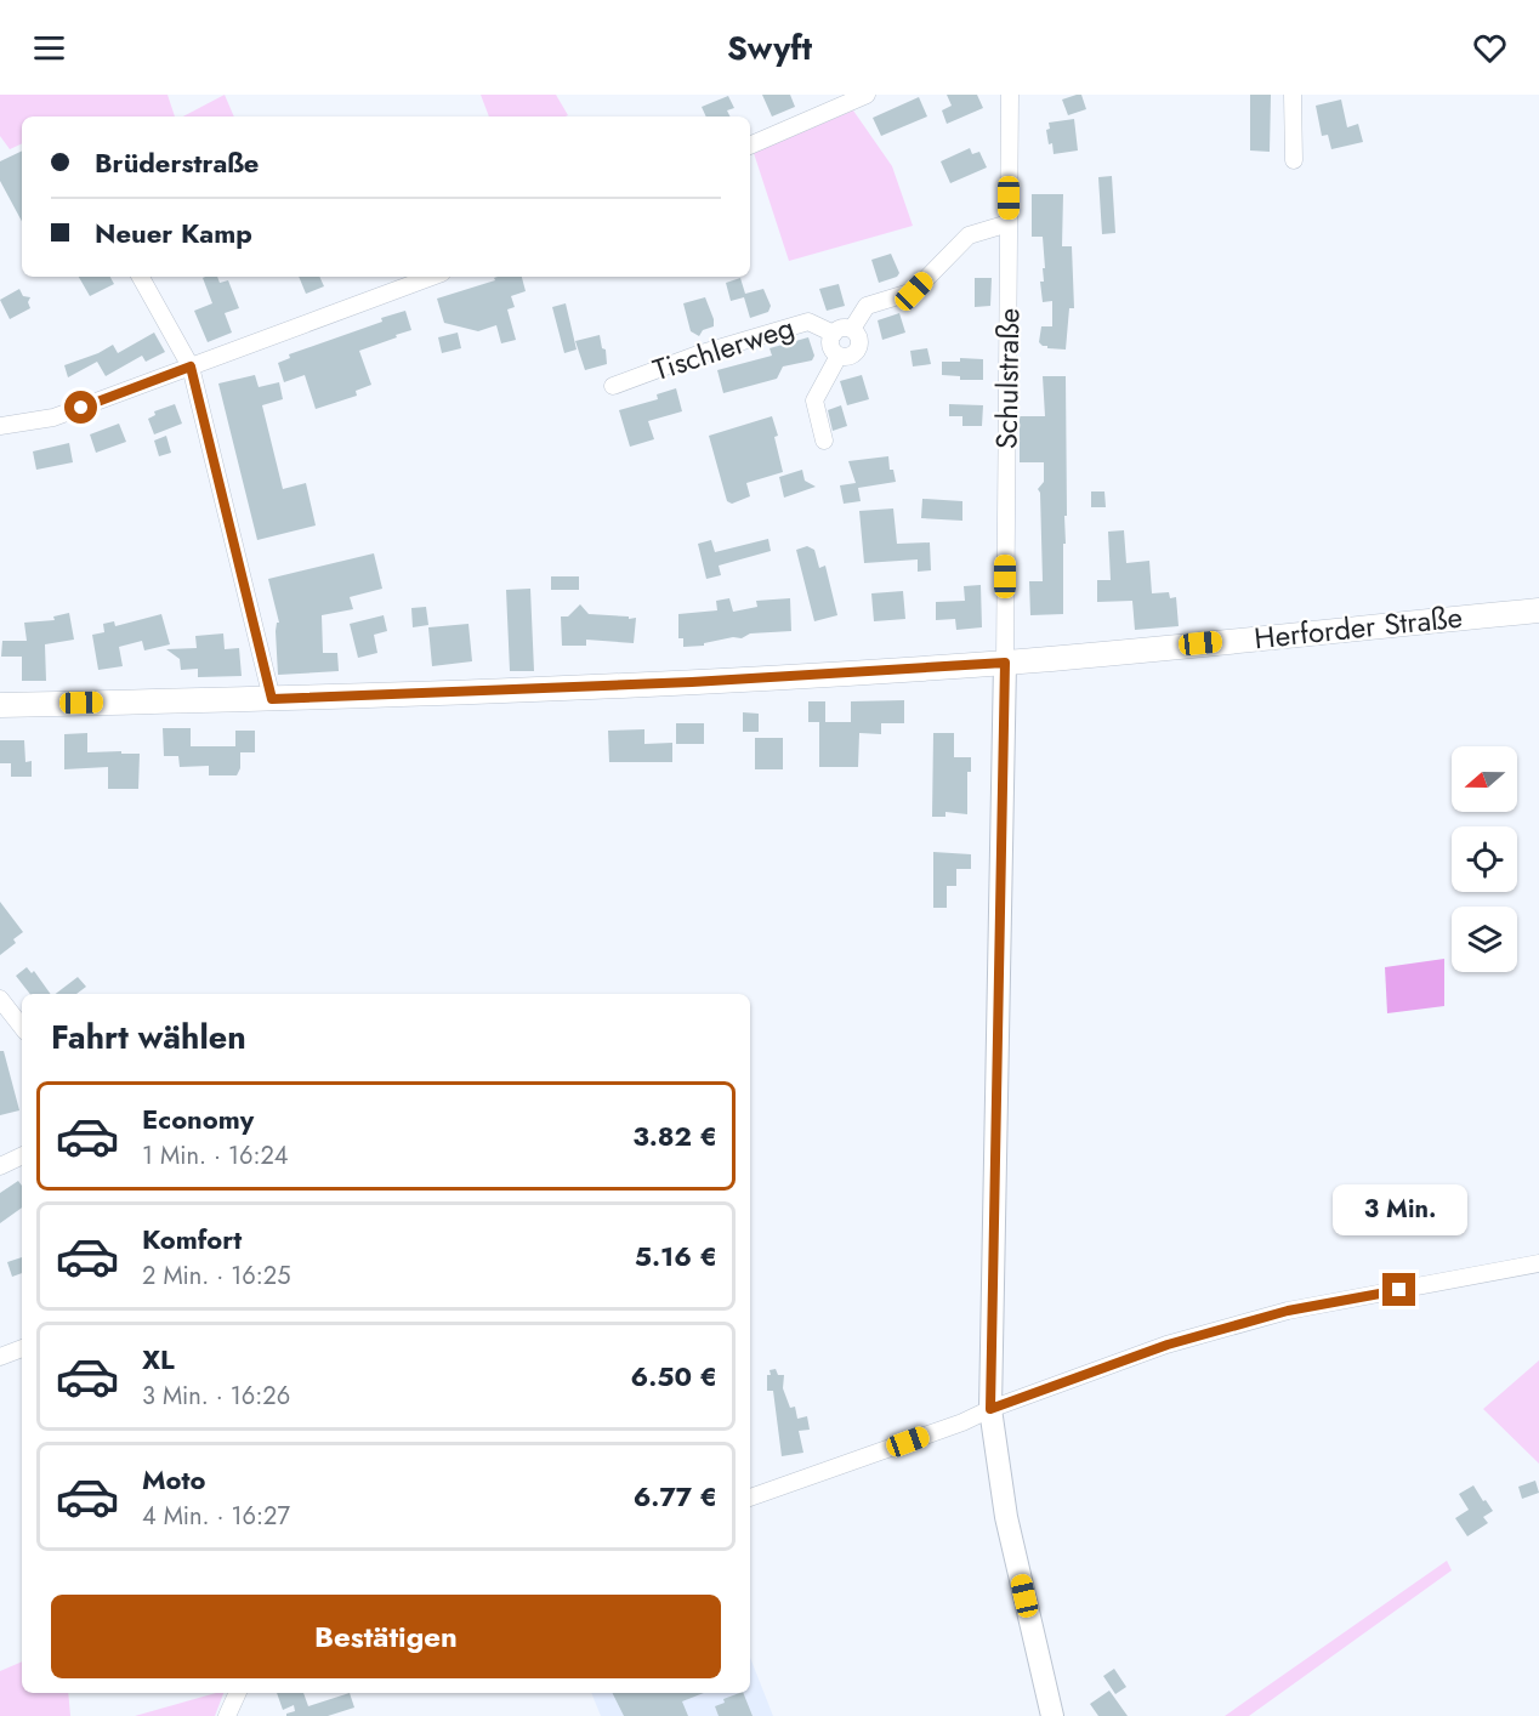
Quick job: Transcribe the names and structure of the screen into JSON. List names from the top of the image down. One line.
{"streets":{"main road":["Herforder Straße"],"street":["Tischlerweg","Schulstraße"]},"crossings":[["Schulstraße","Herforder Straße"]],"north":"left","page":{"header":"Swyft","banner":["Brüderstraße","Neuer Kamp"],"heading":"Fahrt wählen","list":[{"name":"Economy","note":"1 Min. · 16:24","value":"3.82 €"},{"name":"Komfort","note":"2 Min. · 16:25","value":"5.16 €"},{"name":"XL","note":"3 Min. · 16:26","value":"6.50 €"},{"name":"Moto","note":"4 Min. · 16:27","value":"6.77 €"}],"bubble":"3 Min.","buttons":"Bestätigen"}}
